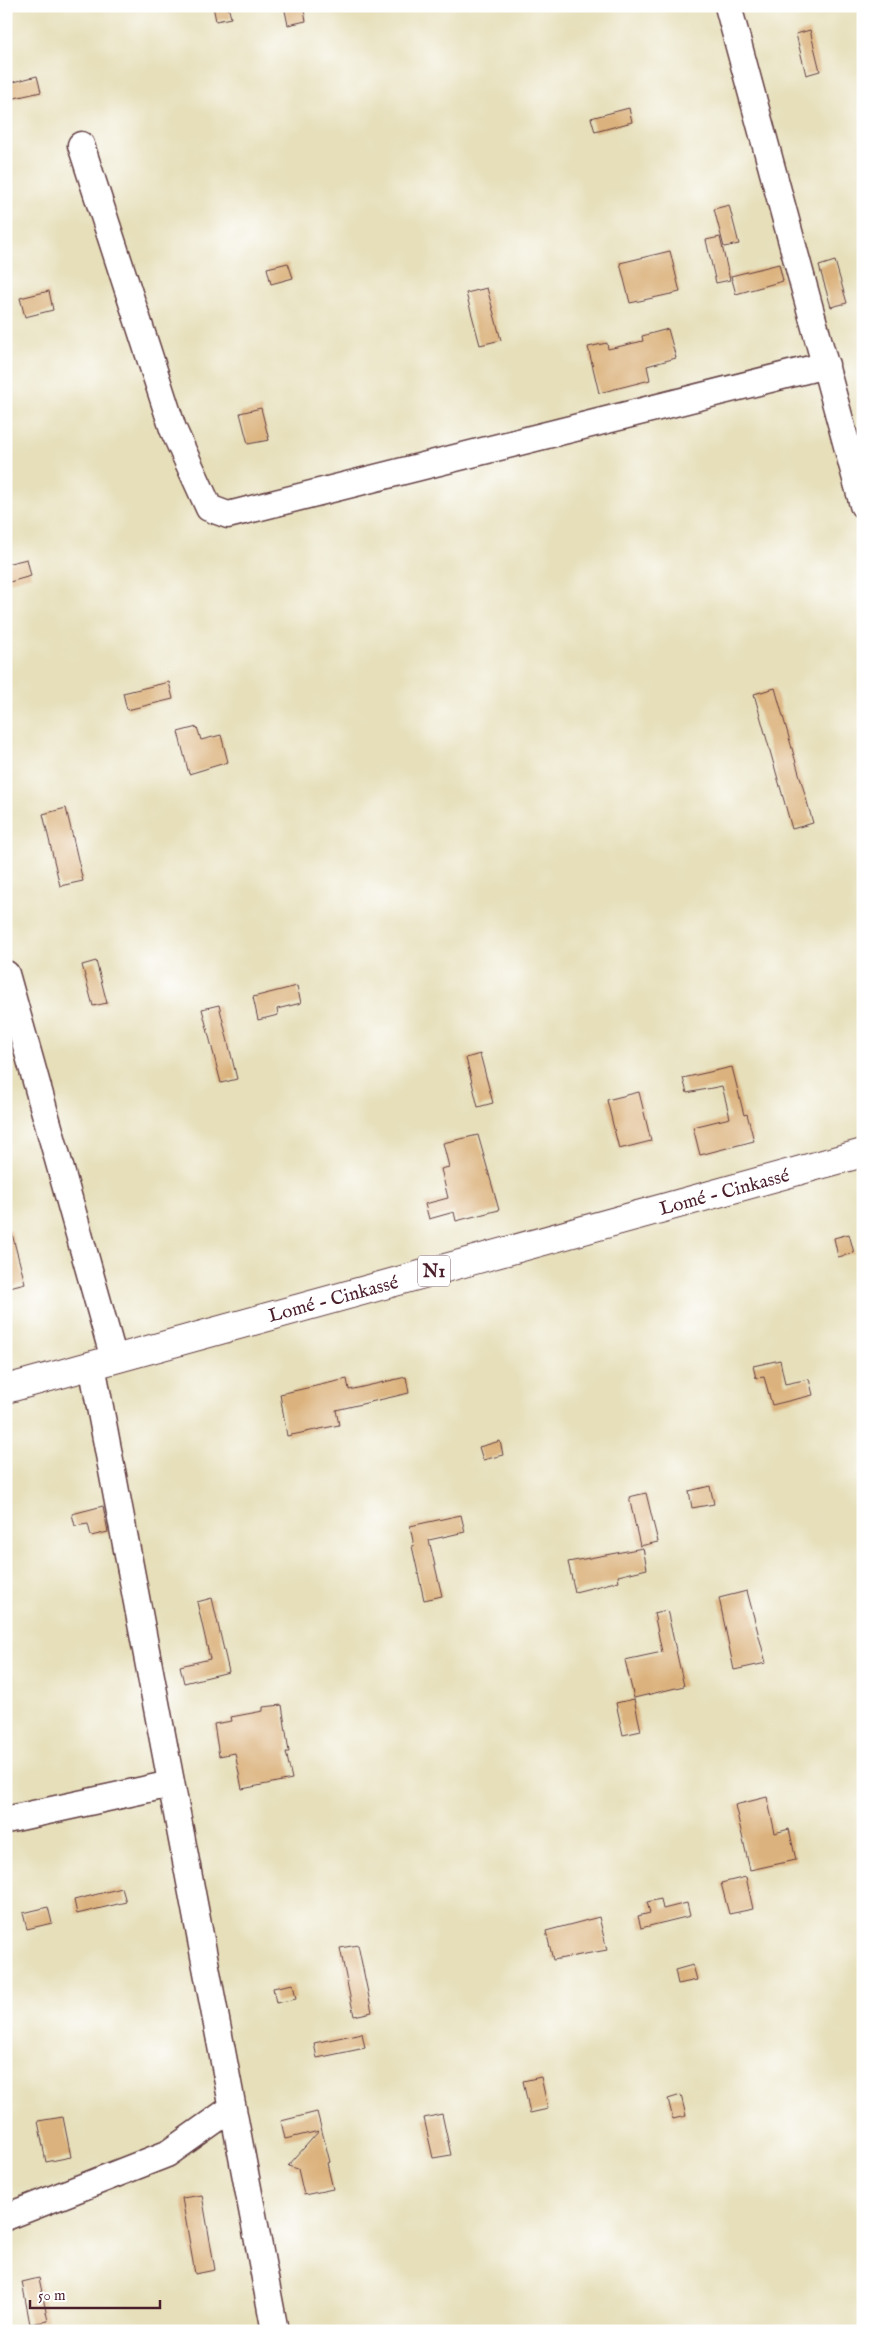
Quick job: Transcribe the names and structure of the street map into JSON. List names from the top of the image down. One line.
{"streets":{"highway":["Lomé - Cinkassé","N1"]},"scale_bar":"50 m"}
